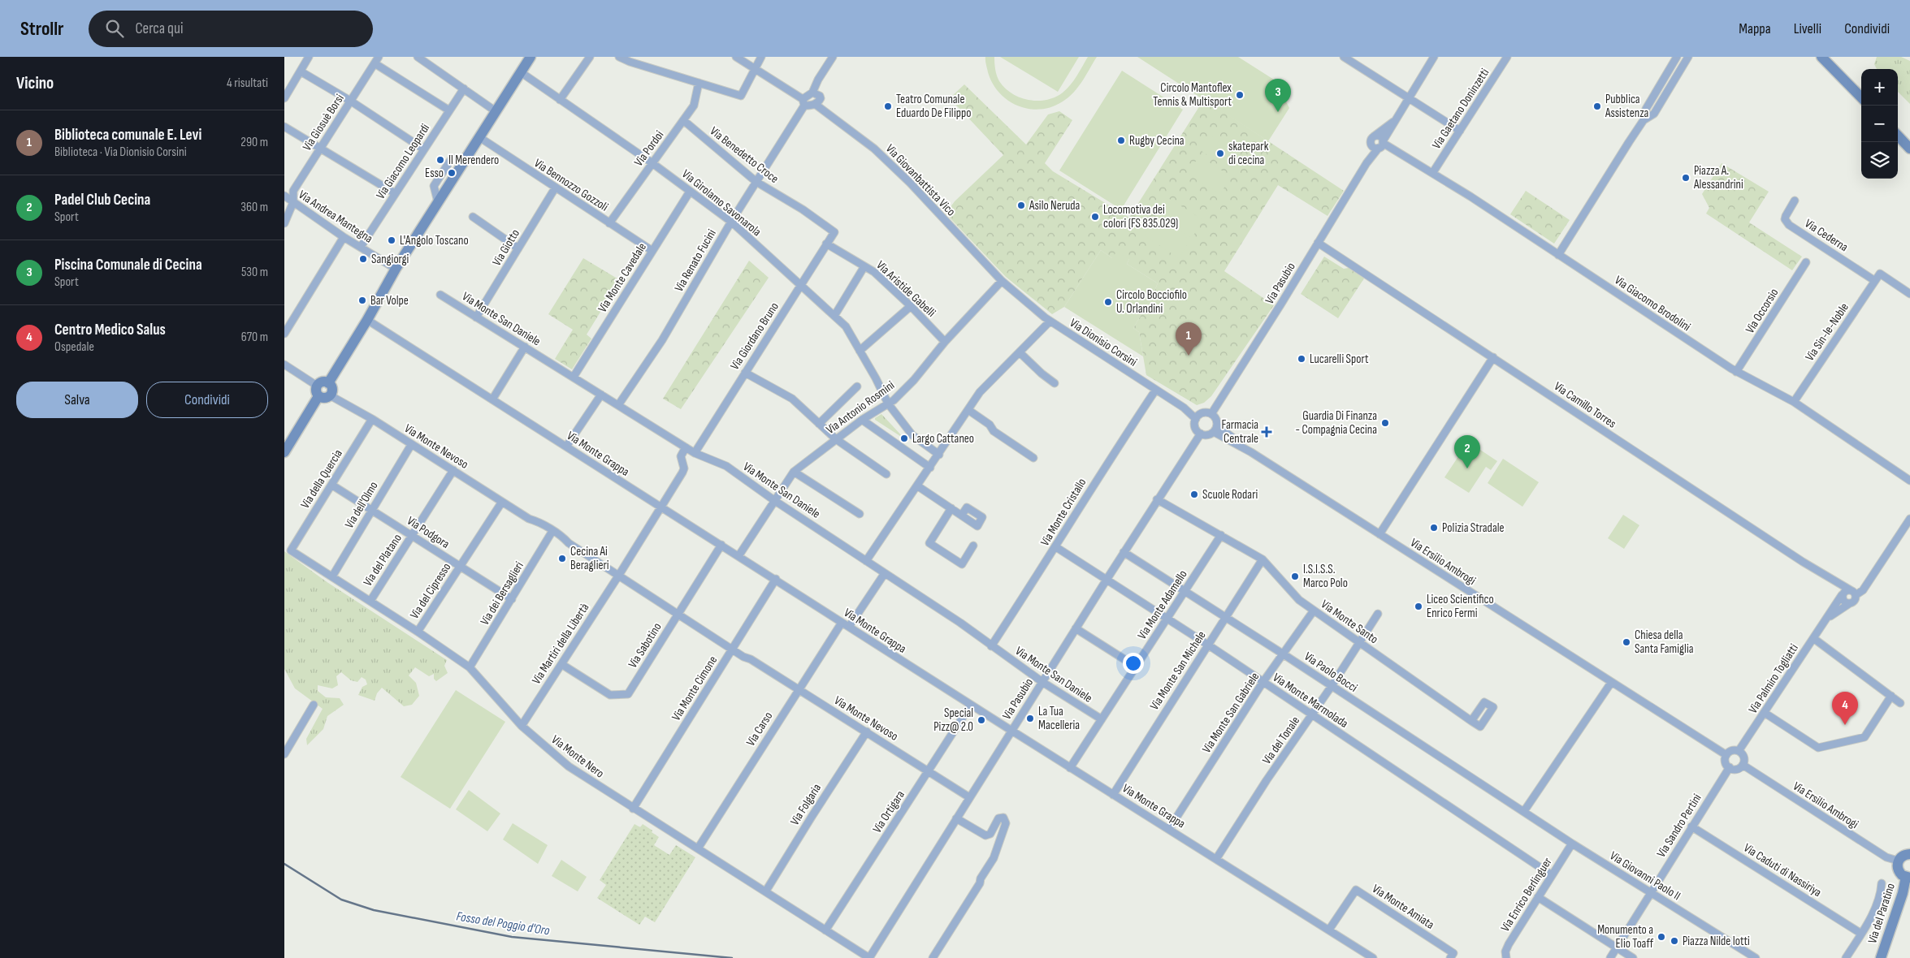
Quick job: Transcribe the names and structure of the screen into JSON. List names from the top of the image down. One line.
{"streets":{"street":["Via Gaetano Doninzetti","Via Giosuè Borsi","Via Pordoi","Via Benedetto Croce","Via Giacomo Leopardi","Via Giovanbattista Vico","Via Bennozzo Gozzoli","Via Girolamo Savonarola","Via Andrea Mantegna","Via Cederna","Via Giotto","Via Renato Fucini","Via Monte Cavedale","Via Pasubio","Via Aristide Gabelli","Via Giacomo Brodolini","Via Occorsio","Via Monte San Daniele","Via Sin-le-Noble","Via Giordano Bruno","Via Dionisio Corsini","Via Camillo Torres","Via Antonio Rosmini","Via Monte Nevoso","Via Monte Grappa","Via della Quercia","Via dell'Olmo","Via Monte Cristallo","Via Podgora","Via del Platano","Via Ersilio Ambrogi","Via del Cipresso","Via dei Bersaglieri","Via Monte Adamello","Via Monte Santo","Via Martiri della Libertà","Via Sabotino","Via Monte San Michele","Via Paolo Bocci","Via Palmiro Togliatti","Via Monte Cimone","Via Monte Marmolada","Via Monte San Gabriele","Via Carso","Via del Tonale","Via Monte Nero","Via Folgaria","Via Ortigara","Via Sandro Pertini","Via Caduti di Nassiriya","Via Giovanni Paolo II","Via Enrico Berlinguer","Via Monte Amiata","Via del Paratino"]},"crossings":[["Via Gaetano Doninzetti","Via Giacomo Brodolini"],["Via Giosuè Borsi","Via Andrea Mantegna"],["Via Pordoi","Via Benedetto Croce"],["Via Pordoi","Via Bennozzo Gozzoli"],["Via Pordoi","Via Girolamo Savonarola"],["Via Benedetto Croce","Via Renato Fucini"],["Via Benedetto Croce","Via Giordano Bruno"],["Via Giacomo Leopardi","Via Andrea Mantegna"],["Via Giovanbattista Vico","Via Dionisio Corsini"],["Via Giovanbattista Vico","Via Antonio Rosmini"],["Via Bennozzo Gozzoli","Via Giotto"],["Via Bennozzo Gozzoli","Via Monte Cavedale"],["Via Girolamo Savonarola","Via Renato Fucini"],["Via Girolamo Savonarola","Via Monte Cavedale"],["Via Girolamo Savonarola","Via Giordano Bruno"],["Via Girolamo Savonarola","Via Antonio Rosmini"],["Via Cederna","Via Sin-le-Noble"],["Via Giotto","Via Monte San Daniele"],["Via Renato Fucini","Via Monte San Daniele"],["Via Monte Cavedale","Via Monte San Daniele"],["Via Pasubio","Via Giacomo Brodolini"],["Via Pasubio","Via Monte San Daniele"],["Via Pasubio","Via Dionisio Corsini"],["Via Pasubio","Via Camillo Torres"],["Via Pasubio","Via Monte Nevoso"],["Via Pasubio","Via Monte Grappa"],["Via Pasubio","Via Ersilio Ambrogi"],["Via Pasubio","Via Monte Santo"],["Via Pasubio","Via Paolo Bocci"],["Via Pasubio","Via Monte Marmolada"],["Via Pasubio","Via Monte Nero"],["Via Aristide Gabelli","Via Giordano Bruno"],["Via Aristide Gabelli","Via Antonio Rosmini"],["Via Giacomo Brodolini","Via Occorsio"],["Via Giacomo Brodolini","Via Sin-le-Noble"],["Via Monte San Daniele","Via Giordano Bruno"],["Via Monte San Daniele","Via Antonio Rosmini"],["Via Monte San Daniele","Via Monte Cristallo"],["Via Monte San Daniele","Via Monte Adamello"],["Via Monte San Daniele","Via Martiri della Libertà"],["Via Dionisio Corsini","Via Antonio Rosmini"],["Via Dionisio Corsini","Via Monte Cristallo"],["Via Dionisio Corsini","Via Ersilio Ambrogi"],["Via Camillo Torres","Via Palmiro Togliatti"],["Via Antonio Rosmini","Via Monte Grappa"],["Via Monte Nevoso","Via della Quercia"],["Via Monte Nevoso","Via dell'Olmo"],["Via Monte Nevoso","Via del Platano"],["Via Monte Nevoso","Via del Cipresso"],["Via Monte Nevoso","Via dei Bersaglieri"],["Via Monte Nevoso","Via Martiri della Libertà"],["Via Monte Nevoso","Via Sabotino"],["Via Monte Nevoso","Via Monte Cimone"],["Via Monte Nevoso","Via Carso"],["Via Monte Nevoso","Via Folgaria"],["Via Monte Nevoso","Via Ortigara"],["Via Monte Grappa","Via Monte Adamello"],["Via Monte Grappa","Via Martiri della Libertà"],["Via Monte Grappa","Via Sabotino"],["Via Monte Grappa","Via Monte San Michele"],["Via Monte Grappa","Via Monte Cimone"],["Via Monte Grappa","Via Monte San Gabriele"],["Via Monte Grappa","Via Carso"],["Via Monte Grappa","Via del Tonale"],["Via Monte Grappa","Via Ortigara"],["Via Monte Grappa","Via Monte Amiata"],["Via della Quercia","Via Podgora"],["Via della Quercia","Via Monte Nero"],["Via dell'Olmo","Via Podgora"],["Via dell'Olmo","Via Monte Nero"],["Via Monte Cristallo","Via Monte Marmolada"],["Via Podgora","Via del Platano"],["Via Podgora","Via del Cipresso"],["Via Podgora","Via dei Bersaglieri"],["Via del Platano","Via Monte Nero"],["Via Ersilio Ambrogi","Via Palmiro Togliatti"],["Via Ersilio Ambrogi","Via Sandro Pertini"],["Via del Cipresso","Via Monte Nero"],["Via dei Bersaglieri","Via Monte Nero"],["Via Monte Adamello","Via Monte Santo"],["Via Monte Adamello","Via Paolo Bocci"],["Via Monte Adamello","Via Monte Marmolada"],["Via Monte Santo","Via Monte San Michele"],["Via Monte Santo","Via Monte San Gabriele"],["Via Monte Santo","Via del Tonale"],["Via Martiri della Libertà","Via Sabotino"],["Via Martiri della Libertà","Via Monte Nero"],["Via Monte San Michele","Via Paolo Bocci"],["Via Monte San Michele","Via Monte Marmolada"],["Via Paolo Bocci","Via Monte San Gabriele"],["Via Paolo Bocci","Via del Tonale"],["Via Paolo Bocci","Via Giovanni Paolo II"],["Via Palmiro Togliatti","Via Sandro Pertini"],["Via Monte Cimone","Via Monte Nero"],["Via Monte Marmolada","Via Monte San Gabriele"],["Via Monte Marmolada","Via del Tonale"],["Via Monte Marmolada","Via Enrico Berlinguer"],["Via Carso","Via Monte Nero"],["Via Monte Nero","Via Folgaria"],["Via Monte Nero","Via Ortigara"],["Via Sandro Pertini","Via Caduti di Nassiriya"],["Via Sandro Pertini","Via Giovanni Paolo II"],["Via Giovanni Paolo II","Via Enrico Berlinguer"]],"water":["Fosso del Poggio d'Oro"],"places":{"other":["Circolo Mantoflex Tennis & Multisport","Teatro Comunale Eduardo De Filippo","Pubblica Assistenza","Rugby Cecina","skatepark di cecina","Il Merendero","Esso","Piazza A. Alessandrini","Asilo Neruda","Locomotiva dei colori (FS 835.029)","L'Angolo Toscano","Sangiorgi","Bar Volpe","Circolo Bocciofilo U. Orlandini","Lucarelli Sport","Guardia Di Finanza - Compagnia Cecina","Largo Cattaneo","Scuole Rodari","Polizia Stradale","Cecina Ai Beraglieri","I.S.I.S.S. Marco Polo","Liceo Scientifico Enrico Fermi","Chiesa della Santa Famiglia","La Tua Macelleria","Special Pizz@ 2.0","Monumento a Elio Toaff","Piazza Nilde Iotti"],"health":["Farmacia Centrale"]},"page":{"header":"Strollr","search":"Cerca qui","nav":["Mappa","Livelli","Condividi"],"heading":["Vicino","4 risultati"],"map_buttons":["+","−"],"pins":["3","1","2","4"],"list":[{"mark":"1","name":"Biblioteca comunale E. Levi","note":"Biblioteca · Via Dionisio Corsini","value":"290 m"},{"mark":"2","name":"Padel Club Cecina","note":"Sport","value":"360 m"},{"mark":"3","name":"Piscina Comunale di Cecina","note":"Sport","value":"530 m"},{"mark":"4","name":"Centro Medico Salus","note":"Ospedale","value":"670 m"}],"buttons":["Salva","Condividi"]}}
